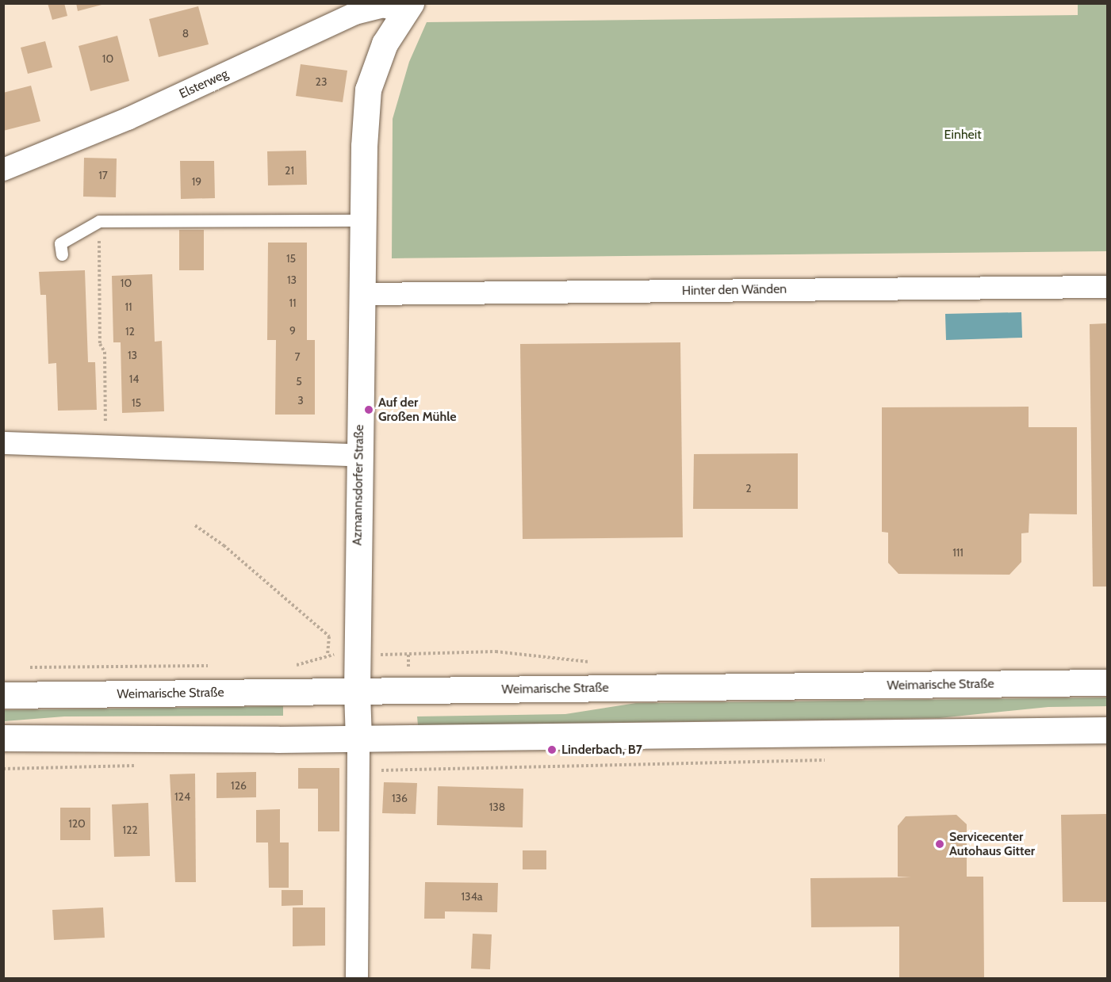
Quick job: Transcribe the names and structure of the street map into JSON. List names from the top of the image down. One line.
{"streets":{"main road":["Azmannsdorfer Straße","Weimarische Straße"],"street":["Elsterweg","Hinter den Wänden"]},"crossings":[["Elsterweg","Azmannsdorfer Straße"],["Hinter den Wänden","Azmannsdorfer Straße"],["Azmannsdorfer Straße","Weimarische Straße"]],"parks":["Einheit"],"places":["Auf der Großen Mühle","Linderbach, B7","Servicecenter Autohaus Gitter"],"house_numbers":["8","10","23","21","17","19","15","13","10","11","11","9","12","13","7","14","5","3","15","2","111","126","124","136","138","120","122","134a"]}
